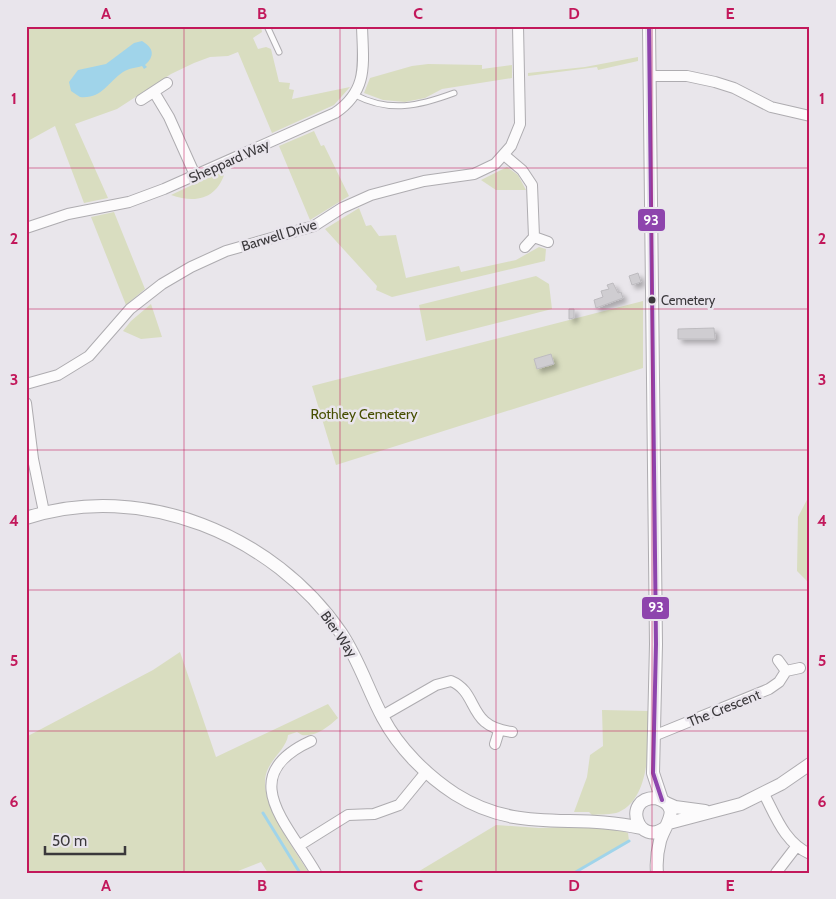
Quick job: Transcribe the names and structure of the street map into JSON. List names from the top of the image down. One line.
{"streets":{"street":["Sheppard Way","Barwell Drive","Bier Way","The Crescent"]},"parks":["Rothley Cemetery"],"places":["Cemetery"],"lines":["transit line 93"],"scale_bar":"50 m","grid":{"columns":["A","B","C","D","E"],"rows":["1","2","3","4","5","6"]}}
